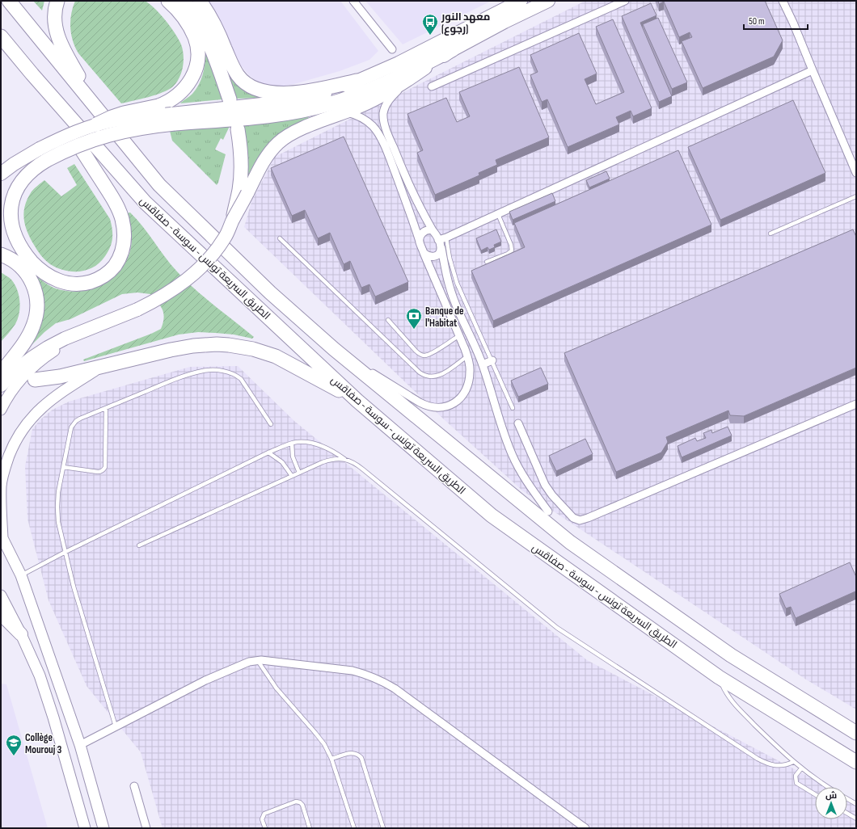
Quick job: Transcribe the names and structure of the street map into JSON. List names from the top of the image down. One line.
{"streets":{"highway":["الطريق السريعة تونس - سوسة - صفاقس"]},"places":{"bus stop":["معهد النور (رجوع)"],"bank":["Banque de l'Habitat"],"school or university":["Collège Mourouj 3"]},"scale_bar":"50 m","north":"top"}
